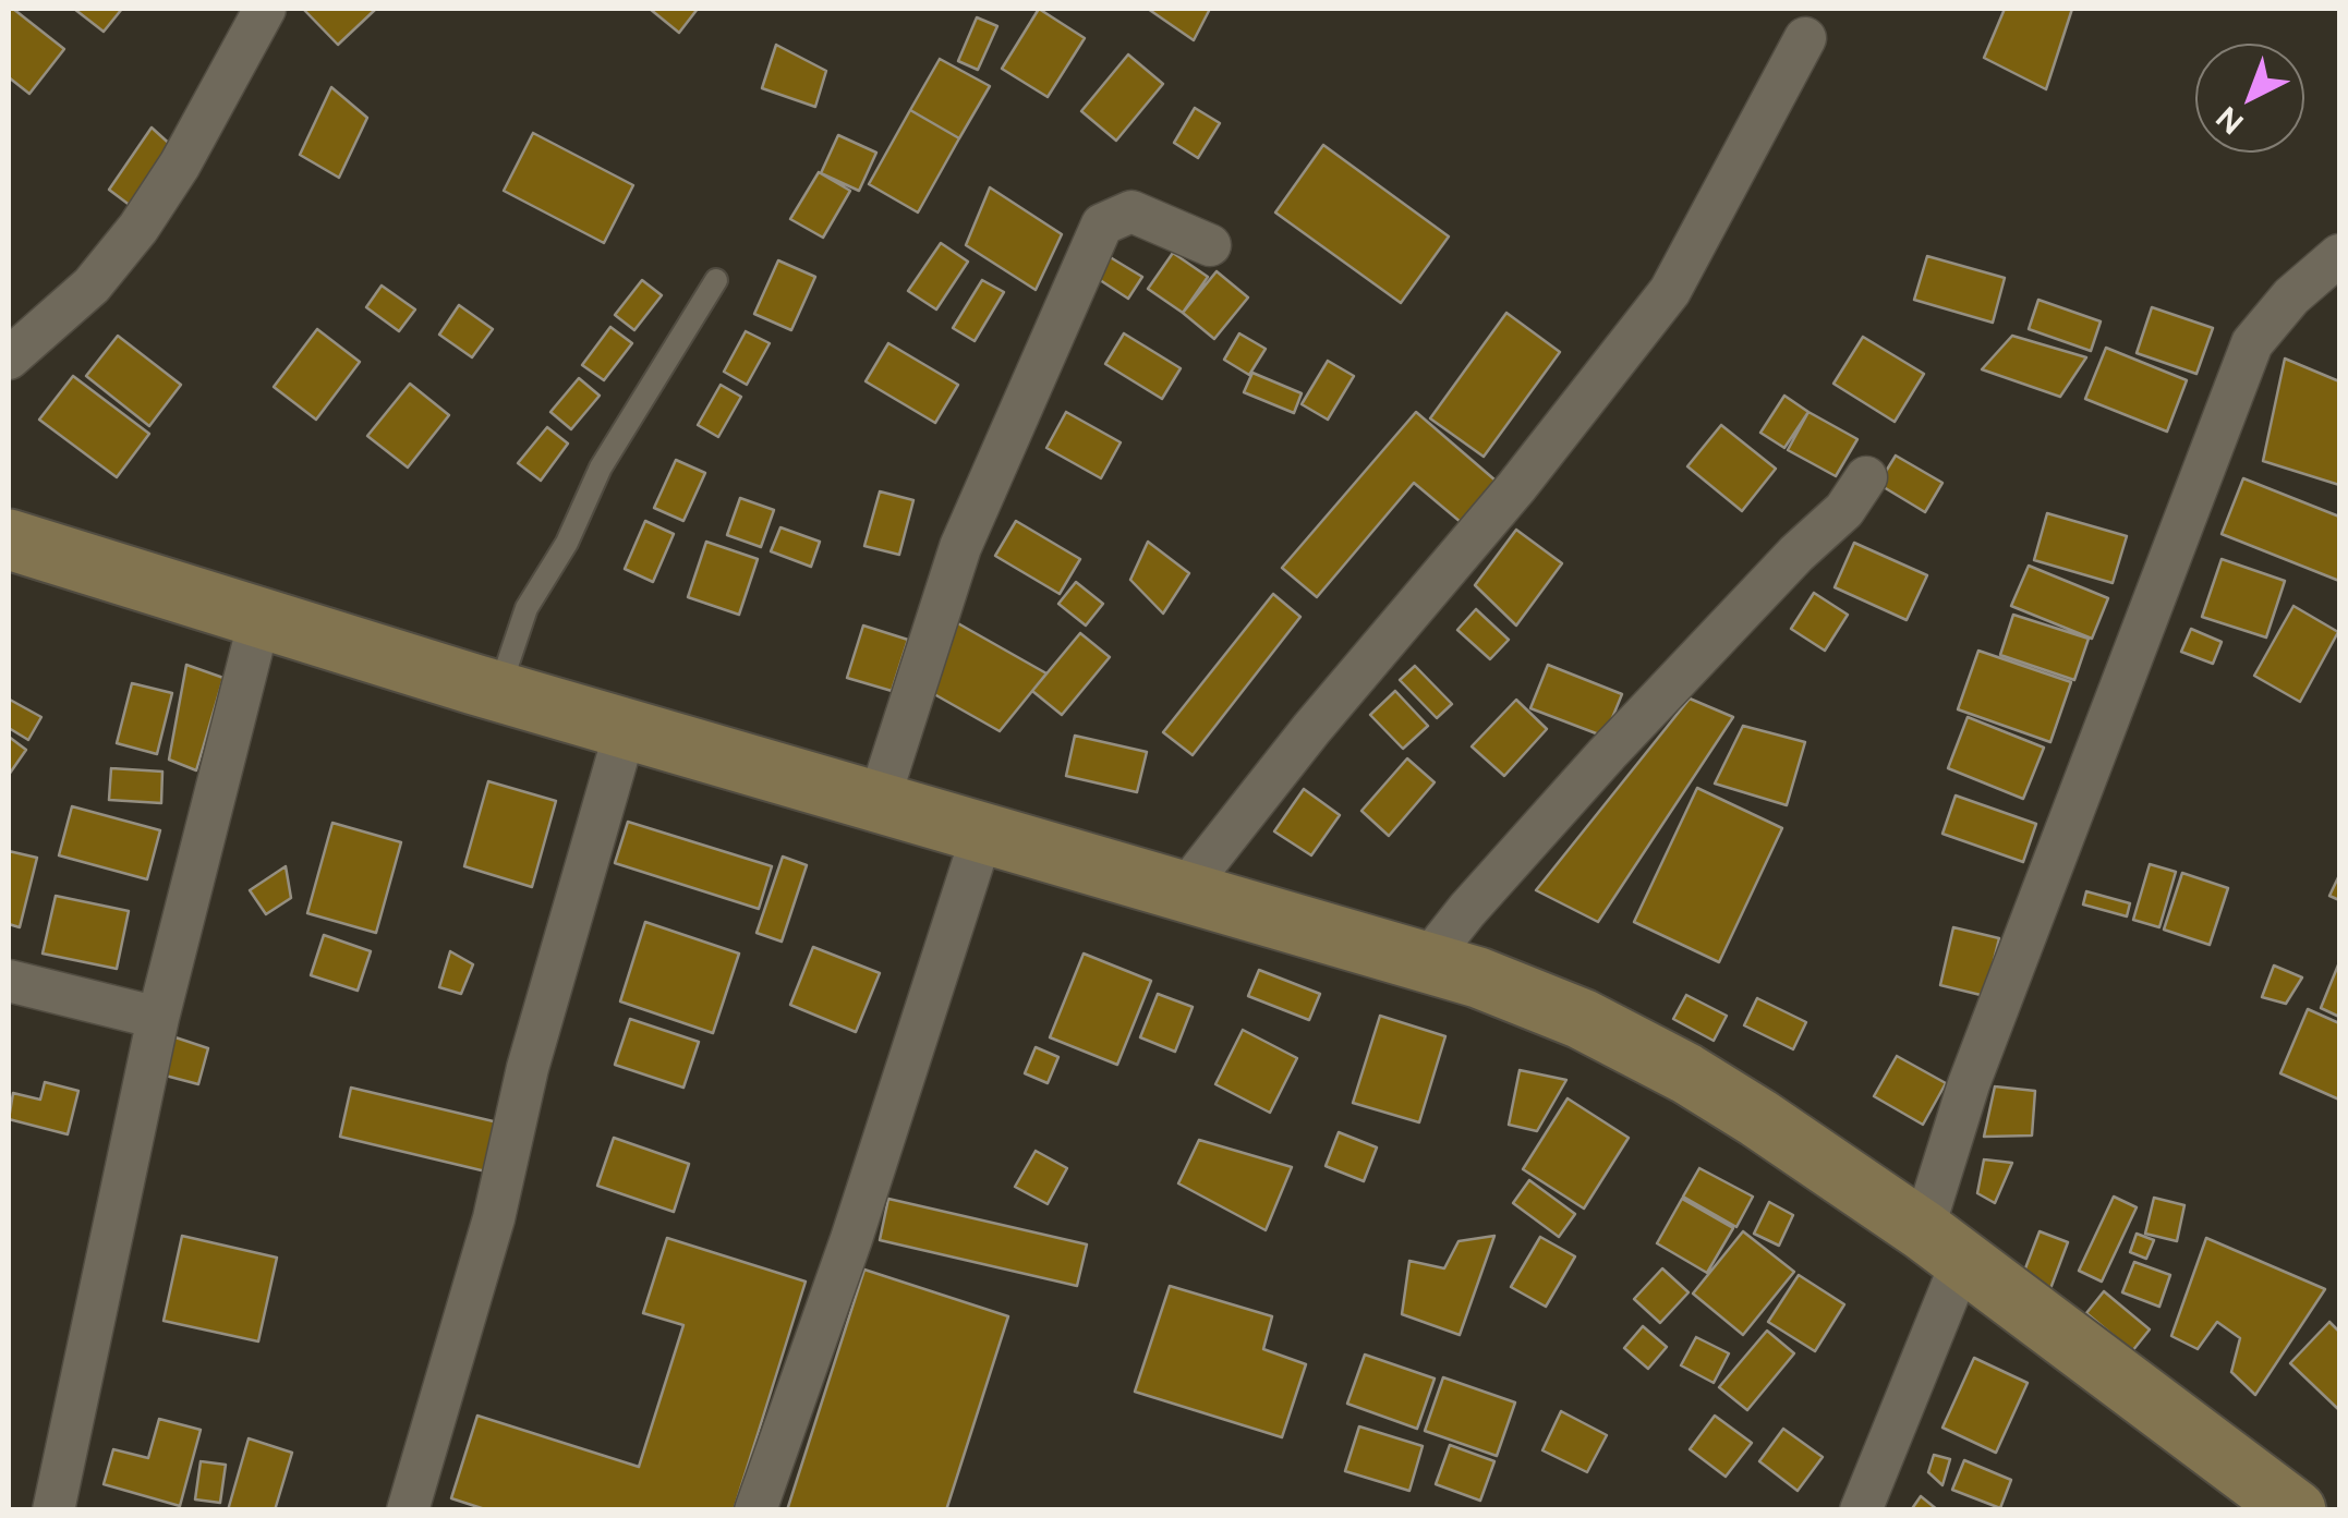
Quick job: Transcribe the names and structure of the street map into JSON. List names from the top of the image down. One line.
{"north":"bottom left"}
